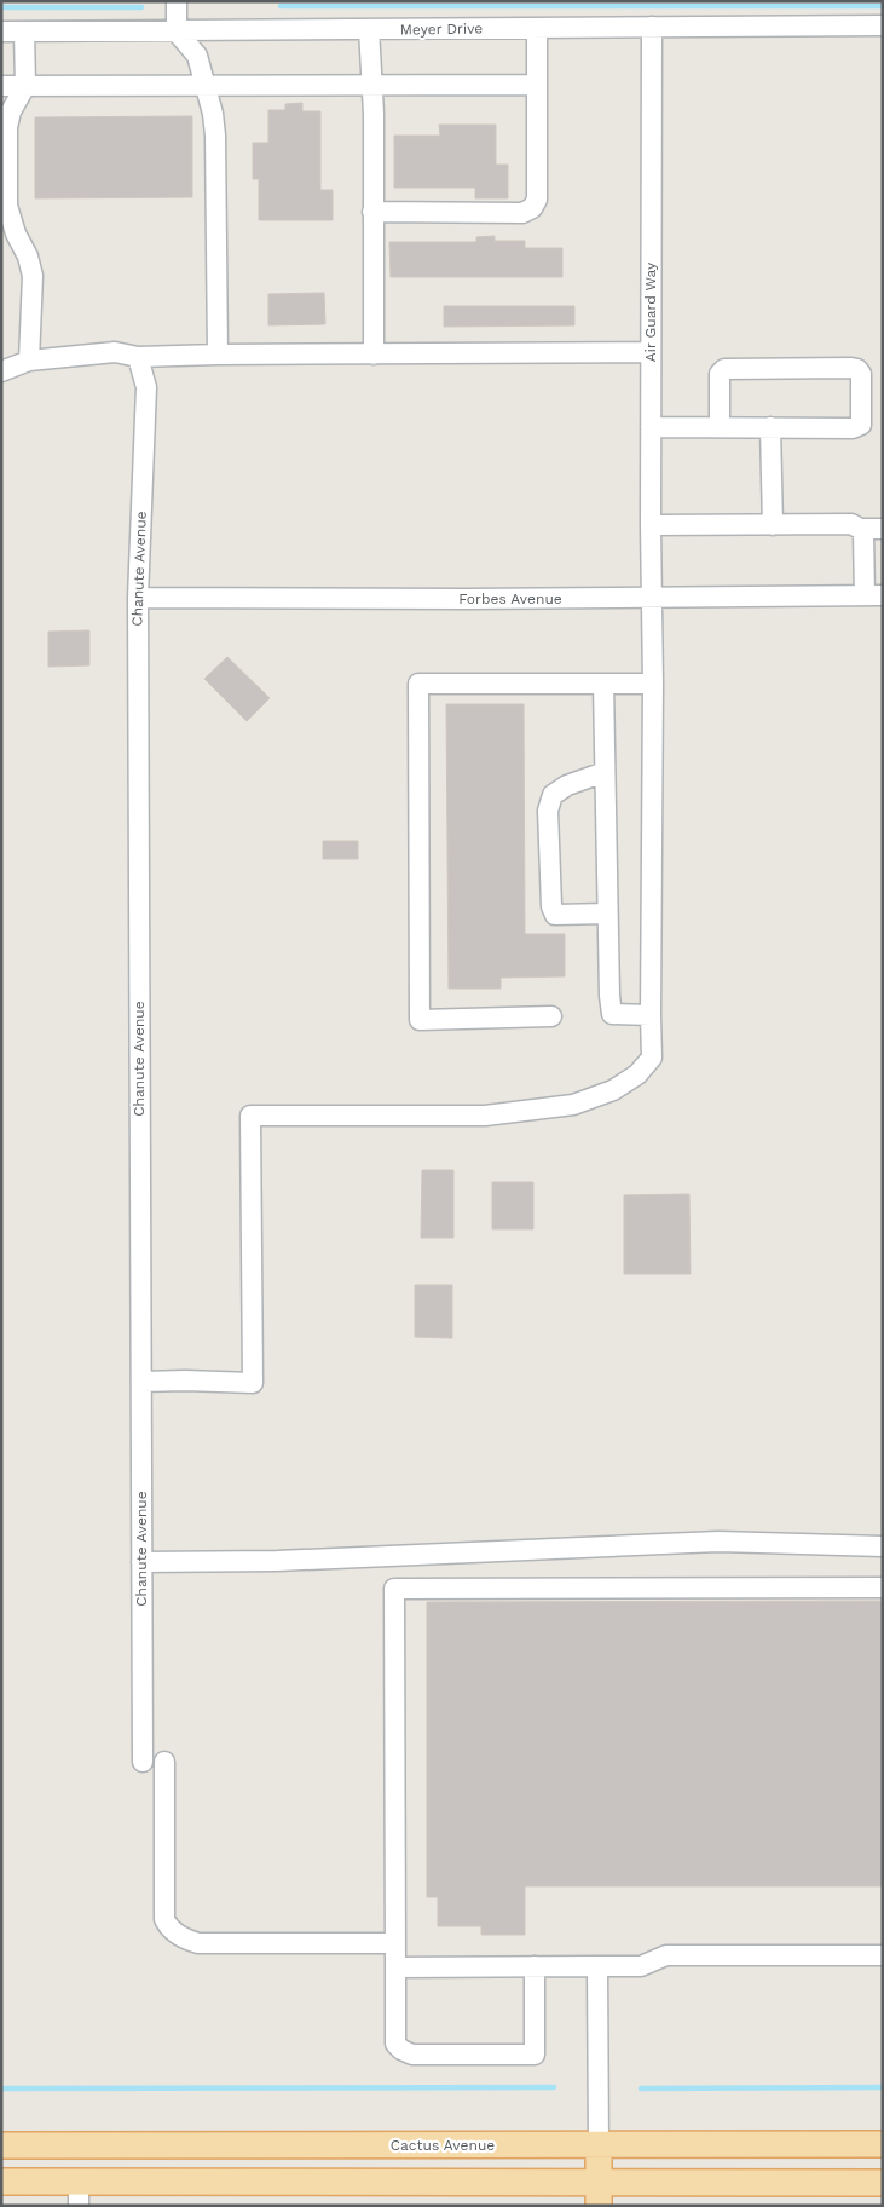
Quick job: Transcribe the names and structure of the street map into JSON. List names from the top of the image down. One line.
{"streets":{"main road":["Cactus Avenue"],"street":["Meyer Drive","Air Guard Way","Chanute Avenue","Forbes Avenue"]},"crossings":[["Meyer Drive","Air Guard Way"],["Air Guard Way","Chanute Avenue"],["Air Guard Way","Forbes Avenue"],["Chanute Avenue","Forbes Avenue"]]}
